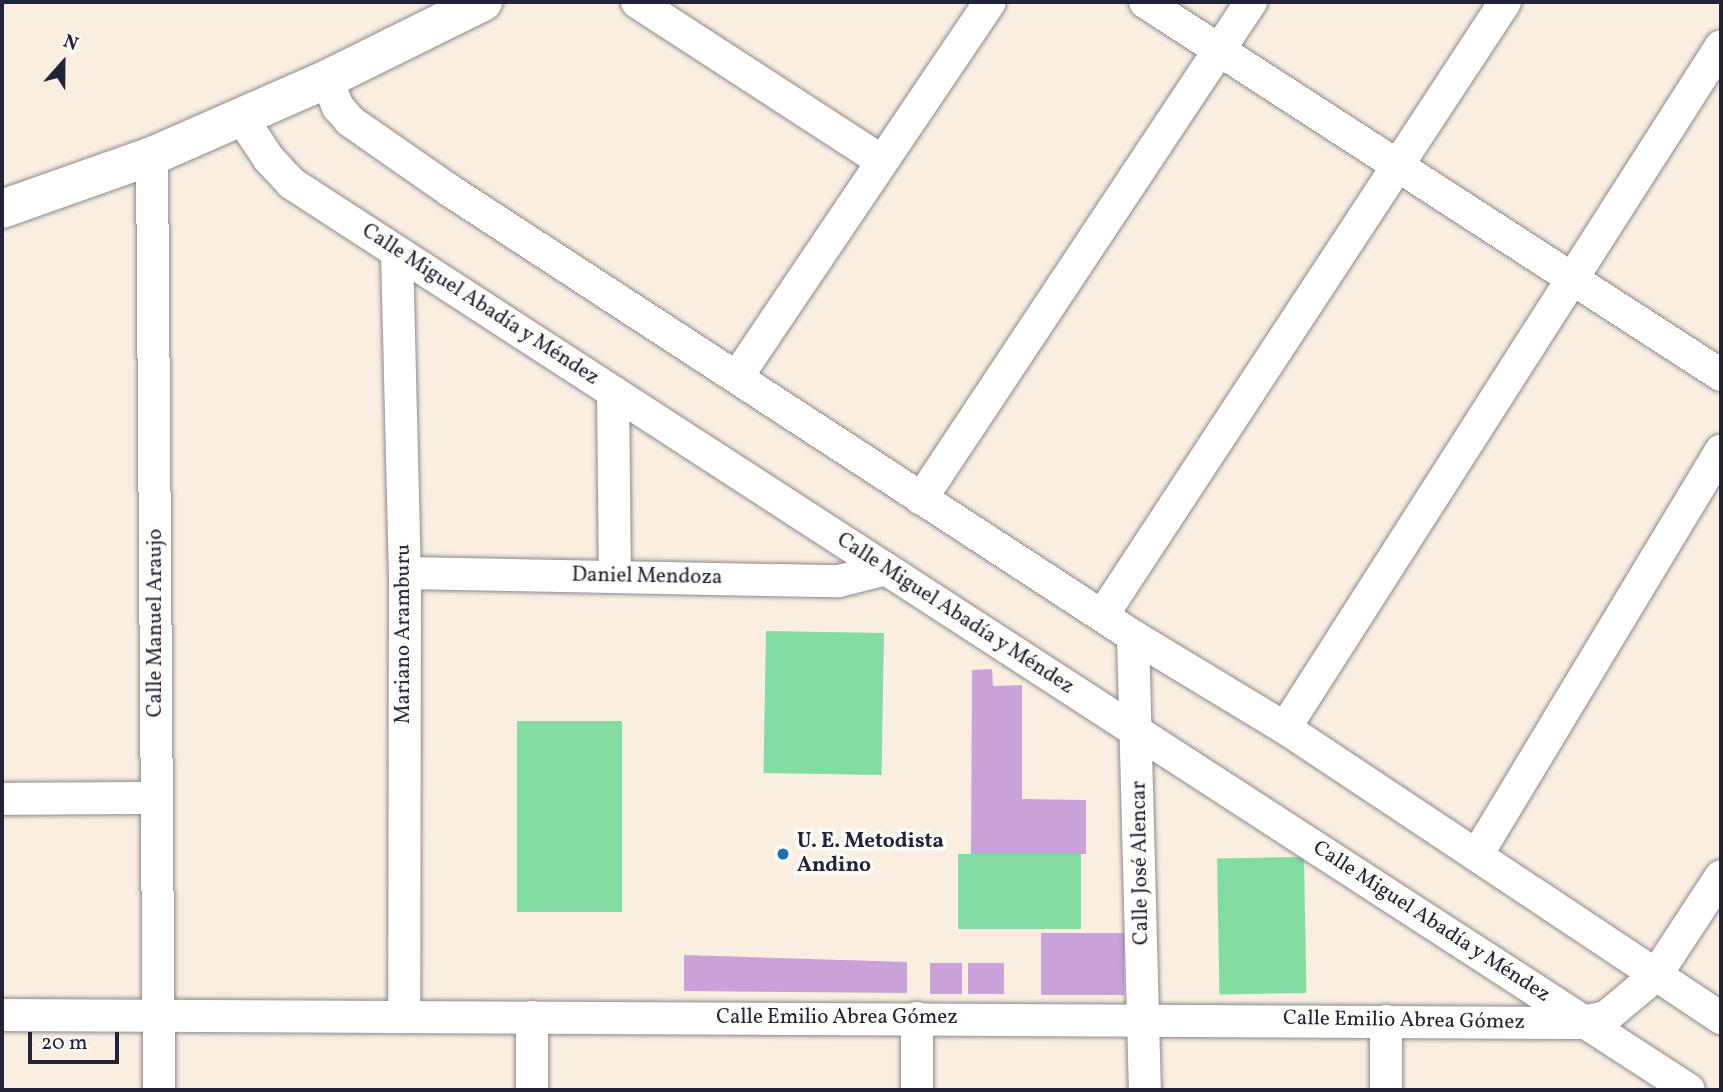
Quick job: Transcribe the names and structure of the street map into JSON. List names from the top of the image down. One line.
{"streets":{"street":["Calle Miguel Abadía y Méndez","Daniel Mendoza","Calle Manuel Araujo","Mariano Aramburu","Calle José Alencar","Calle Emilio Abrea Gómez"]},"crossings":[["Calle Miguel Abadía y Méndez","Daniel Mendoza"],["Calle Miguel Abadía y Méndez","Mariano Aramburu"],["Calle Miguel Abadía y Méndez","Calle José Alencar"],["Calle Miguel Abadía y Méndez","Calle Emilio Abrea Gómez"],["Daniel Mendoza","Mariano Aramburu"],["Calle Manuel Araujo","Calle Emilio Abrea Gómez"],["Mariano Aramburu","Calle Emilio Abrea Gómez"],["Calle José Alencar","Calle Emilio Abrea Gómez"]],"places":["U. E. Metodista Andino"],"scale_bar":"20 m","north":"top"}
